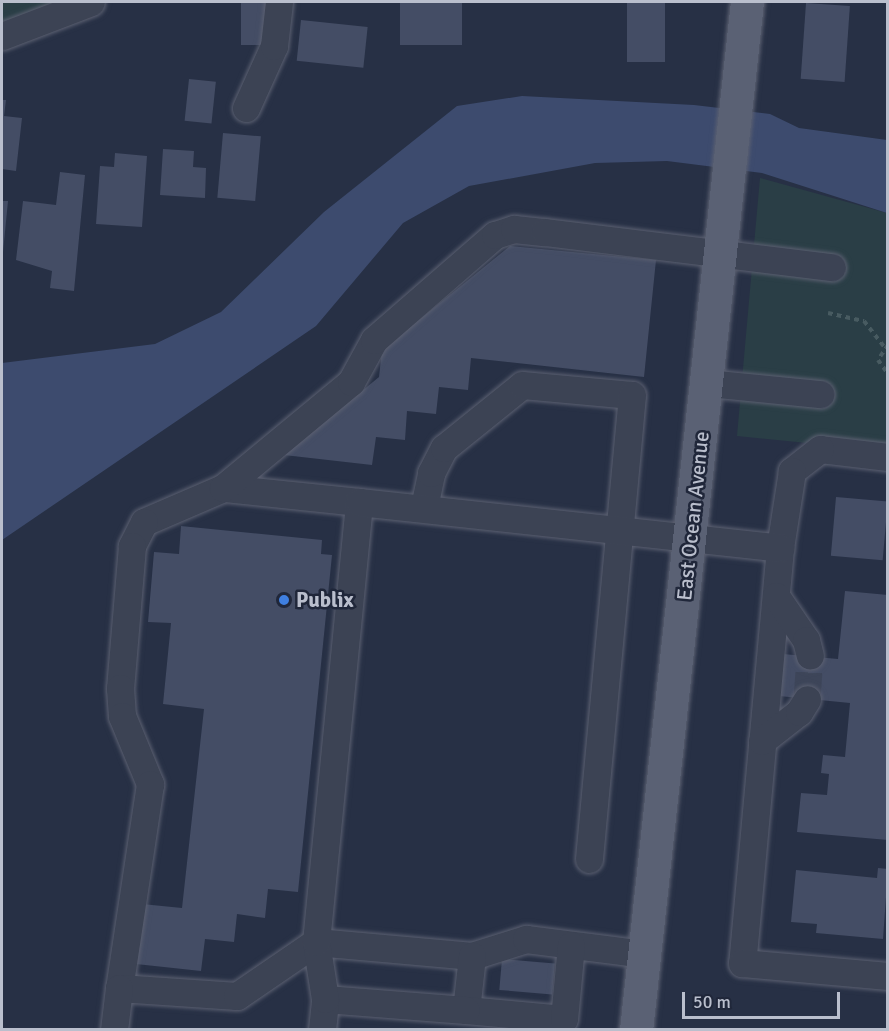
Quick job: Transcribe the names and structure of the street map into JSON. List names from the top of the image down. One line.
{"streets":{"main road":["East Ocean Avenue"]},"places":["Publix"],"scale_bar":"50 m"}
